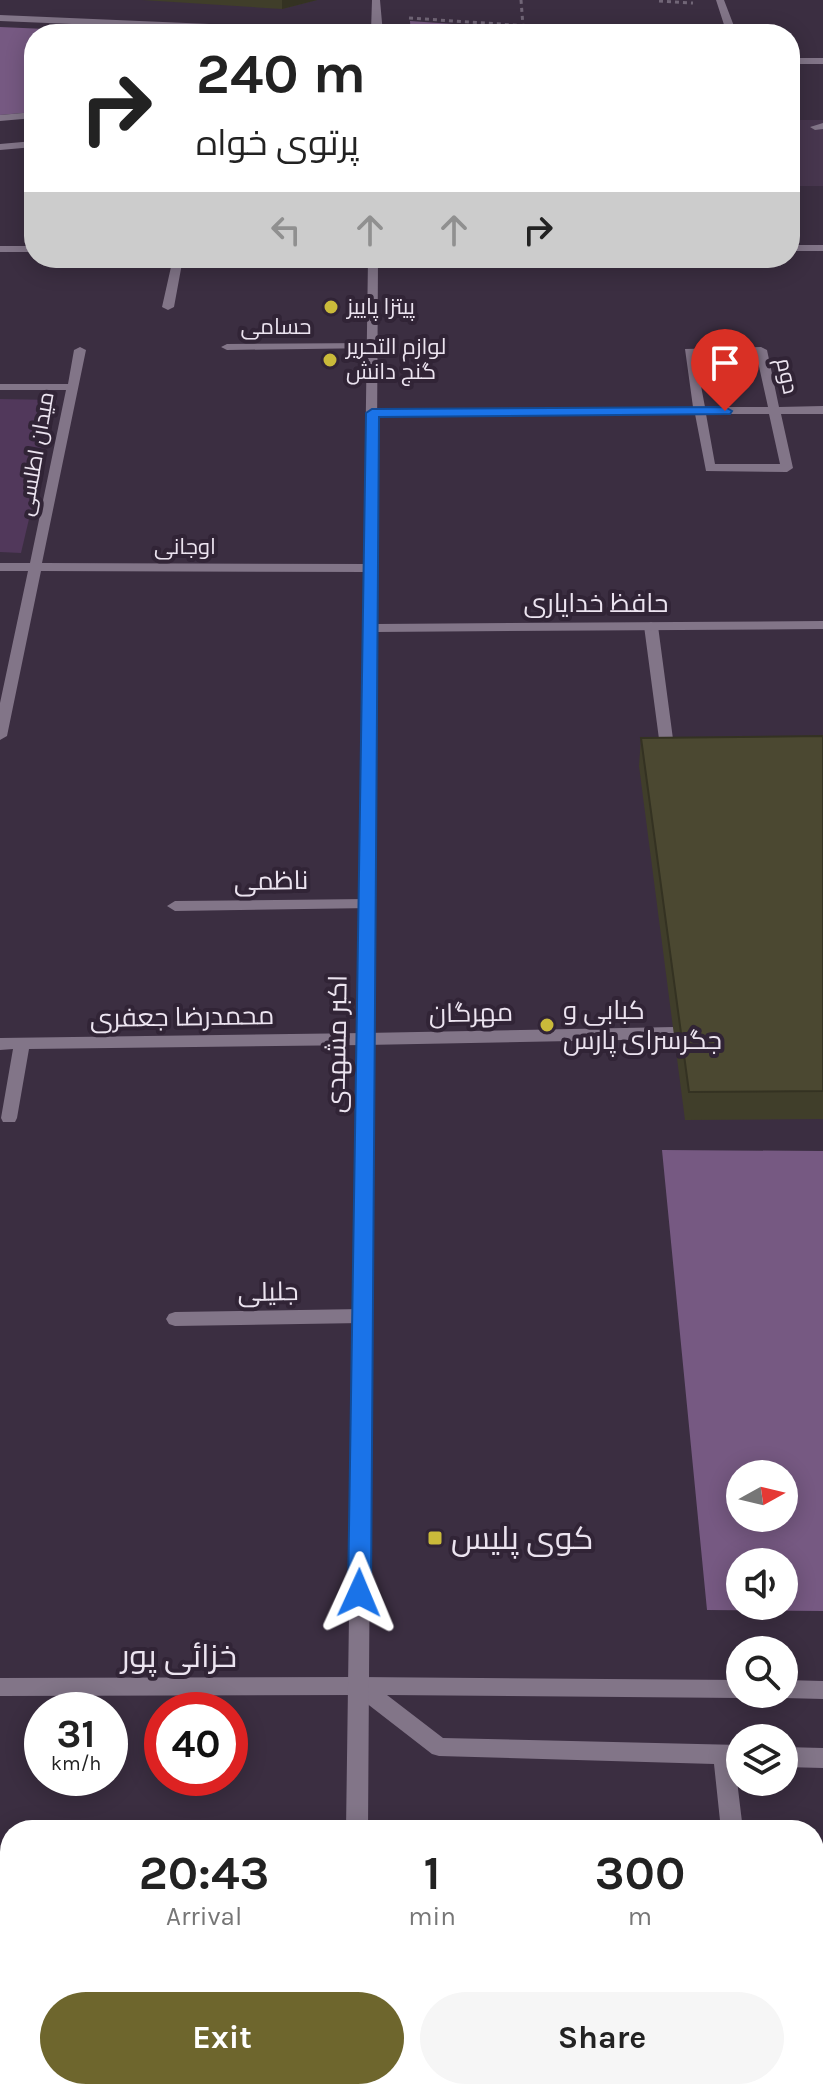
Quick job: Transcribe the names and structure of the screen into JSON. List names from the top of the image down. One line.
{"streets":{"street":["حسامی","دوم","میدان اطلسی","اوجانی","حافظ خدایاری","ناظمی","مهرگان","محمدرضا جعفری","اکبر مشهدی","جلیلی","خزائی پور"]},"crossings":[["حسامی","اکبر مشهدی"],["میدان اطلسی","اوجانی"],["اوجانی","اکبر مشهدی"],["حافظ خدایاری","اکبر مشهدی"],["ناظمی","اکبر مشهدی"],["مهرگان","محمدرضا جعفری"],["مهرگان","اکبر مشهدی"],["محمدرضا جعفری","اکبر مشهدی"],["اکبر مشهدی","جلیلی"],["اکبر مشهدی","خزائی پور"]],"places":{"other":["پیتزا پاییز","لوازم التحریر گنج دانش","کبابی و جگرسرای پارس"],"transit":["کوی پلیس"]},"north":"right","page":{"turn":["240 m","پرتوی خواه"],"speed":"31 km/h","limit":"40","eta":["20:43","Arrival","1","min","300","m"],"buttons":["Exit","Share"]}}
